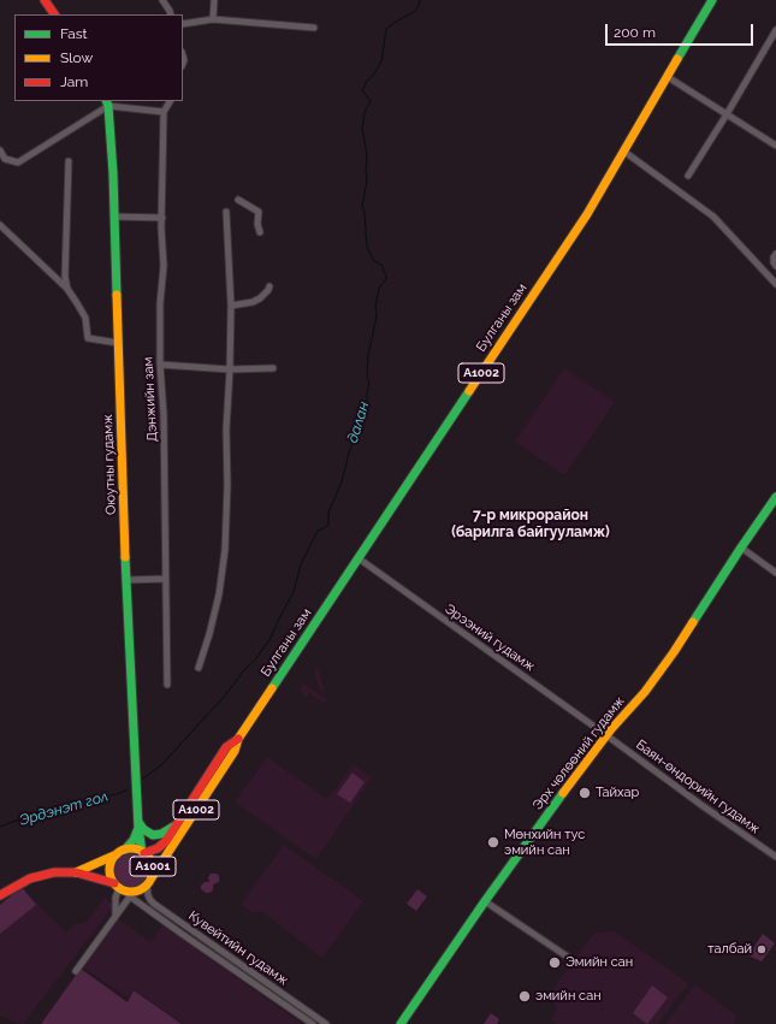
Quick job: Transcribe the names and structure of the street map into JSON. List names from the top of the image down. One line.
{"streets":{"main road":["Булганы зам","A1002","Оюутны гудамж","Эрх чөлөөний гудамж","A1001"],"street":["Дэнжийн зам","Эрээний гудамж","Баян-өндорийн гудамж","Кувейтийн гудамж"]},"crossings":[["Булганы зам","Оюутны гудамж"],["Булганы зам","Эрээний гудамж"],["Булганы зам","A1001"],["Булганы зам","Кувейтийн гудамж"],["Оюутны гудамж","A1001"],["Оюутны гудамж","Кувейтийн гудамж"],["Эрээний гудамж","Эрх чөлөөний гудамж"],["Эрээний гудамж","Баян-өндорийн гудамж"],["Эрх чөлөөний гудамж","Баян-өндорийн гудамж"],["A1001","Кувейтийн гудамж"]],"districts":["7-р микрорайон (барилга байгууламж)"],"water":["далан","Эрдэнэт гол"],"places":["Тайхар","Мөнхийн тус эмийн сан","талбай","Эмийн сан","эмийн сан"],"legend":["Fast","Slow","Jam"],"scale_bar":"200 m"}
